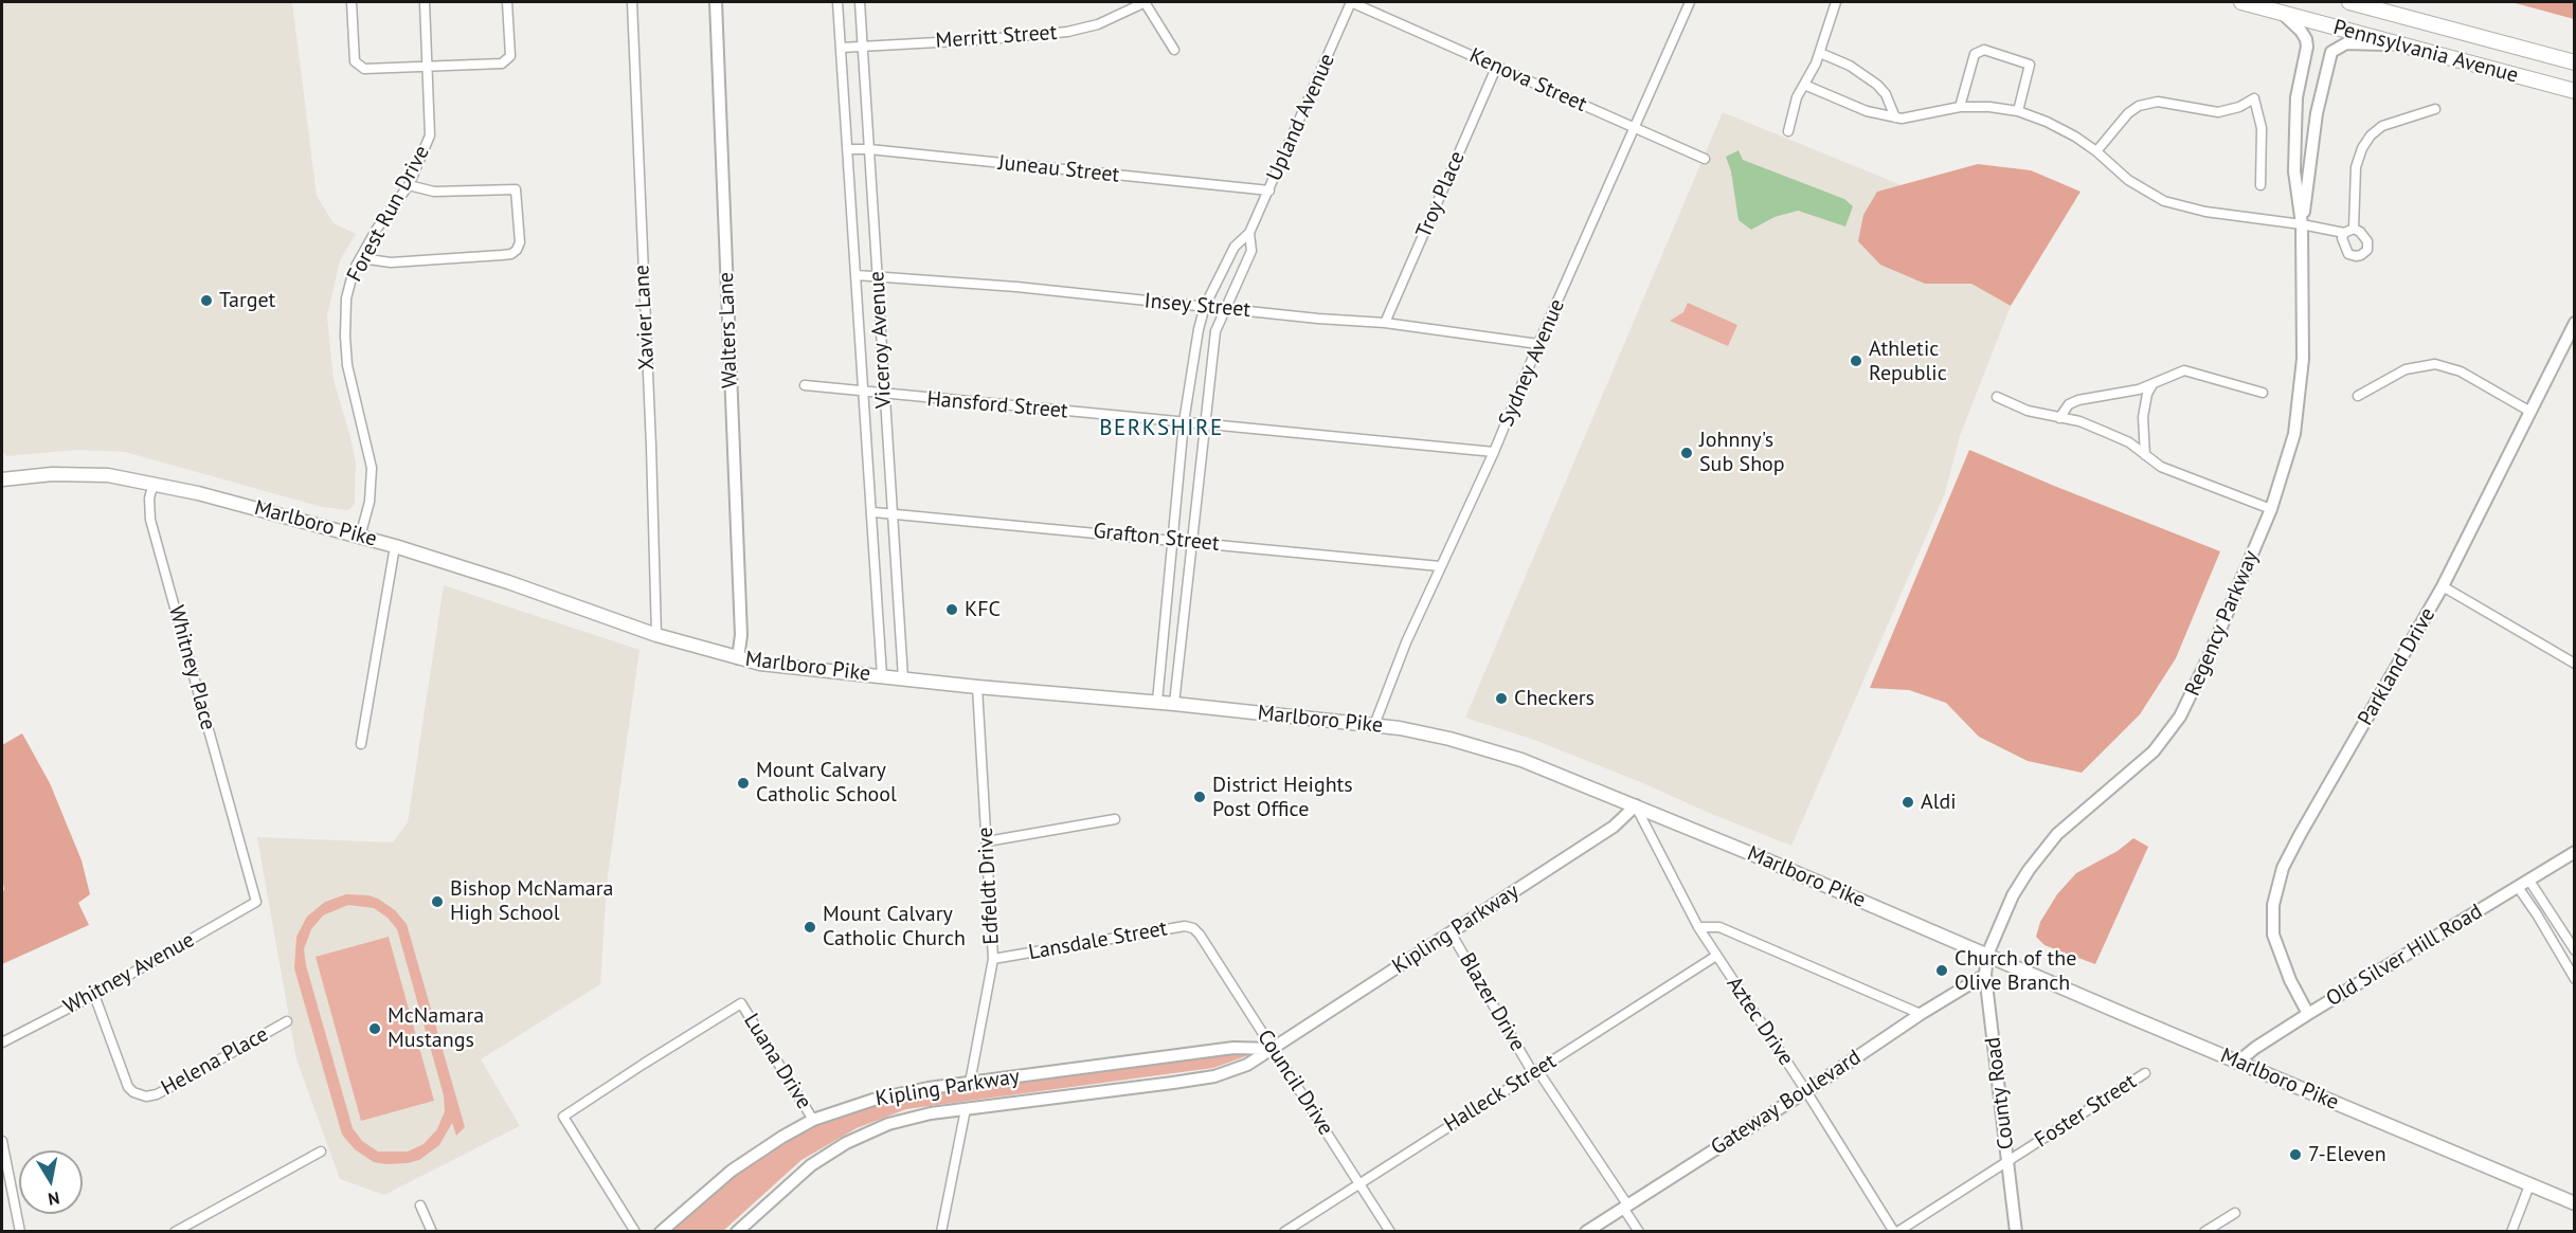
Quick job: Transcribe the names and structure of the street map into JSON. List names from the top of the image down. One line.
{"streets":{"highway":["Pennsylvania Avenue"],"main road":["Marlboro Pike"],"street":["Merritt Street","Kenova Street","Upland Avenue","Juneau Street","Troy Place","Forest Run Drive","Insey Street","Xavier Lane","Walters Lane","Viceroy Avenue","Sydney Avenue","Hansford Street","Grafton Street","Regency Parkway","Parkland Drive","Whitney Place","Edfeldt Drive","Kipling Parkway","Lansdale Street","Old Silver Hill Road","Whitney Avenue","Blazer Drive","Aztec Drive","Helena Place","Luana Drive","Council Drive","Halleck Street","County Road","Gateway Boulevard","Foster Street"]},"crossings":[["Merritt Street","Viceroy Avenue"],["Pennsylvania Avenue","Regency Parkway"],["Kenova Street","Upland Avenue"],["Kenova Street","Troy Place"],["Kenova Street","Sydney Avenue"],["Upland Avenue","Juneau Street"],["Upland Avenue","Insey Street"],["Upland Avenue","Hansford Street"],["Upland Avenue","Marlboro Pike"],["Upland Avenue","Grafton Street"],["Juneau Street","Viceroy Avenue"],["Troy Place","Insey Street"],["Forest Run Drive","Marlboro Pike"],["Insey Street","Viceroy Avenue"],["Insey Street","Sydney Avenue"],["Xavier Lane","Marlboro Pike"],["Walters Lane","Marlboro Pike"],["Viceroy Avenue","Hansford Street"],["Viceroy Avenue","Marlboro Pike"],["Viceroy Avenue","Grafton Street"],["Sydney Avenue","Hansford Street"],["Sydney Avenue","Marlboro Pike"],["Sydney Avenue","Grafton Street"],["Marlboro Pike","Regency Parkway"],["Marlboro Pike","Whitney Place"],["Marlboro Pike","Edfeldt Drive"],["Marlboro Pike","Kipling Parkway"],["Marlboro Pike","Old Silver Hill Road"],["Marlboro Pike","Aztec Drive"],["Marlboro Pike","County Road"],["Regency Parkway","County Road"],["Parkland Drive","Old Silver Hill Road"],["Whitney Place","Whitney Avenue"],["Edfeldt Drive","Kipling Parkway"],["Edfeldt Drive","Lansdale Street"],["Kipling Parkway","Blazer Drive"],["Kipling Parkway","Aztec Drive"],["Kipling Parkway","Luana Drive"],["Kipling Parkway","Council Drive"],["Lansdale Street","Council Drive"],["Whitney Avenue","Helena Place"],["Blazer Drive","Halleck Street"],["Blazer Drive","Gateway Boulevard"],["Aztec Drive","Halleck Street"],["Aztec Drive","Gateway Boulevard"],["Aztec Drive","Foster Street"],["Council Drive","Halleck Street"],["County Road","Gateway Boulevard"],["County Road","Foster Street"]],"districts":["BERKSHIRE"],"places":["Target","Athletic Republic","Johnny's Sub Shop","KFC","Checkers","Mount Calvary Catholic School","District Heights Post Office","Aldi","Bishop McNamara High School","Mount Calvary Catholic Church","Church of the Olive Branch","McNamara Mustangs","7-Eleven"],"north":"bottom"}
